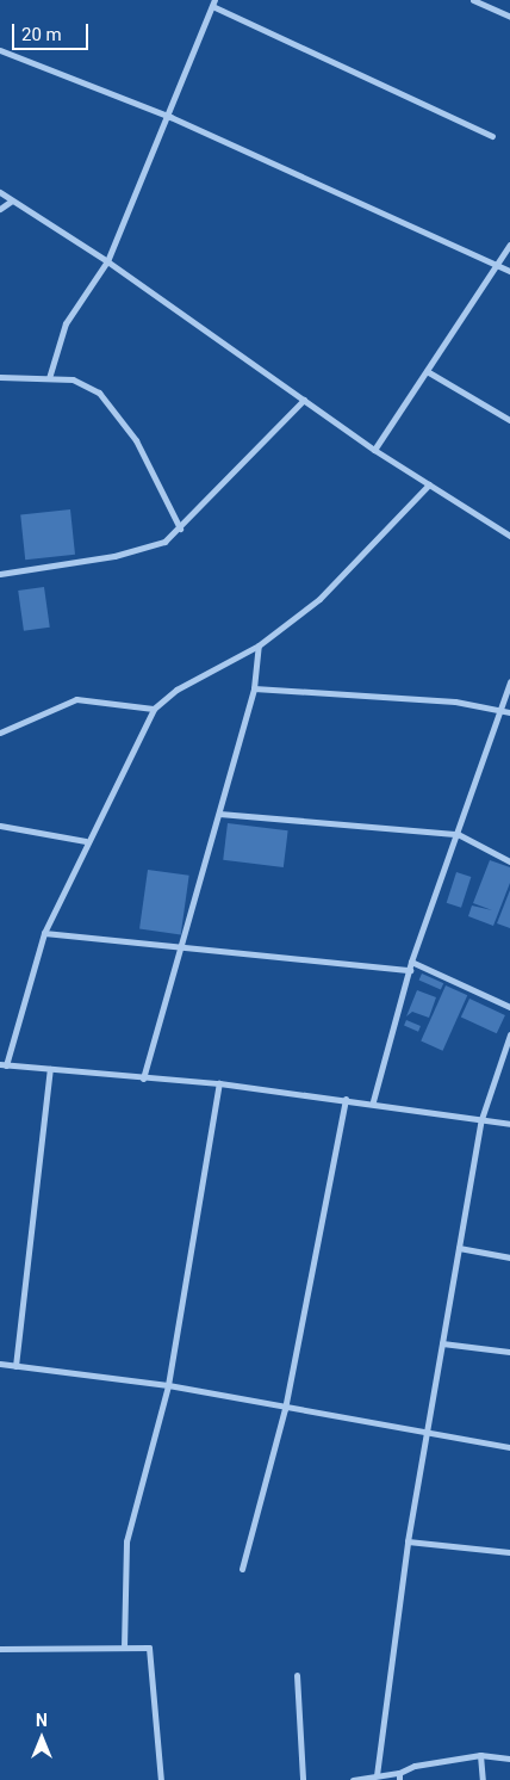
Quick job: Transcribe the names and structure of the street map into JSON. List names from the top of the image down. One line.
{"scale_bar":"20 m","north":"top"}
